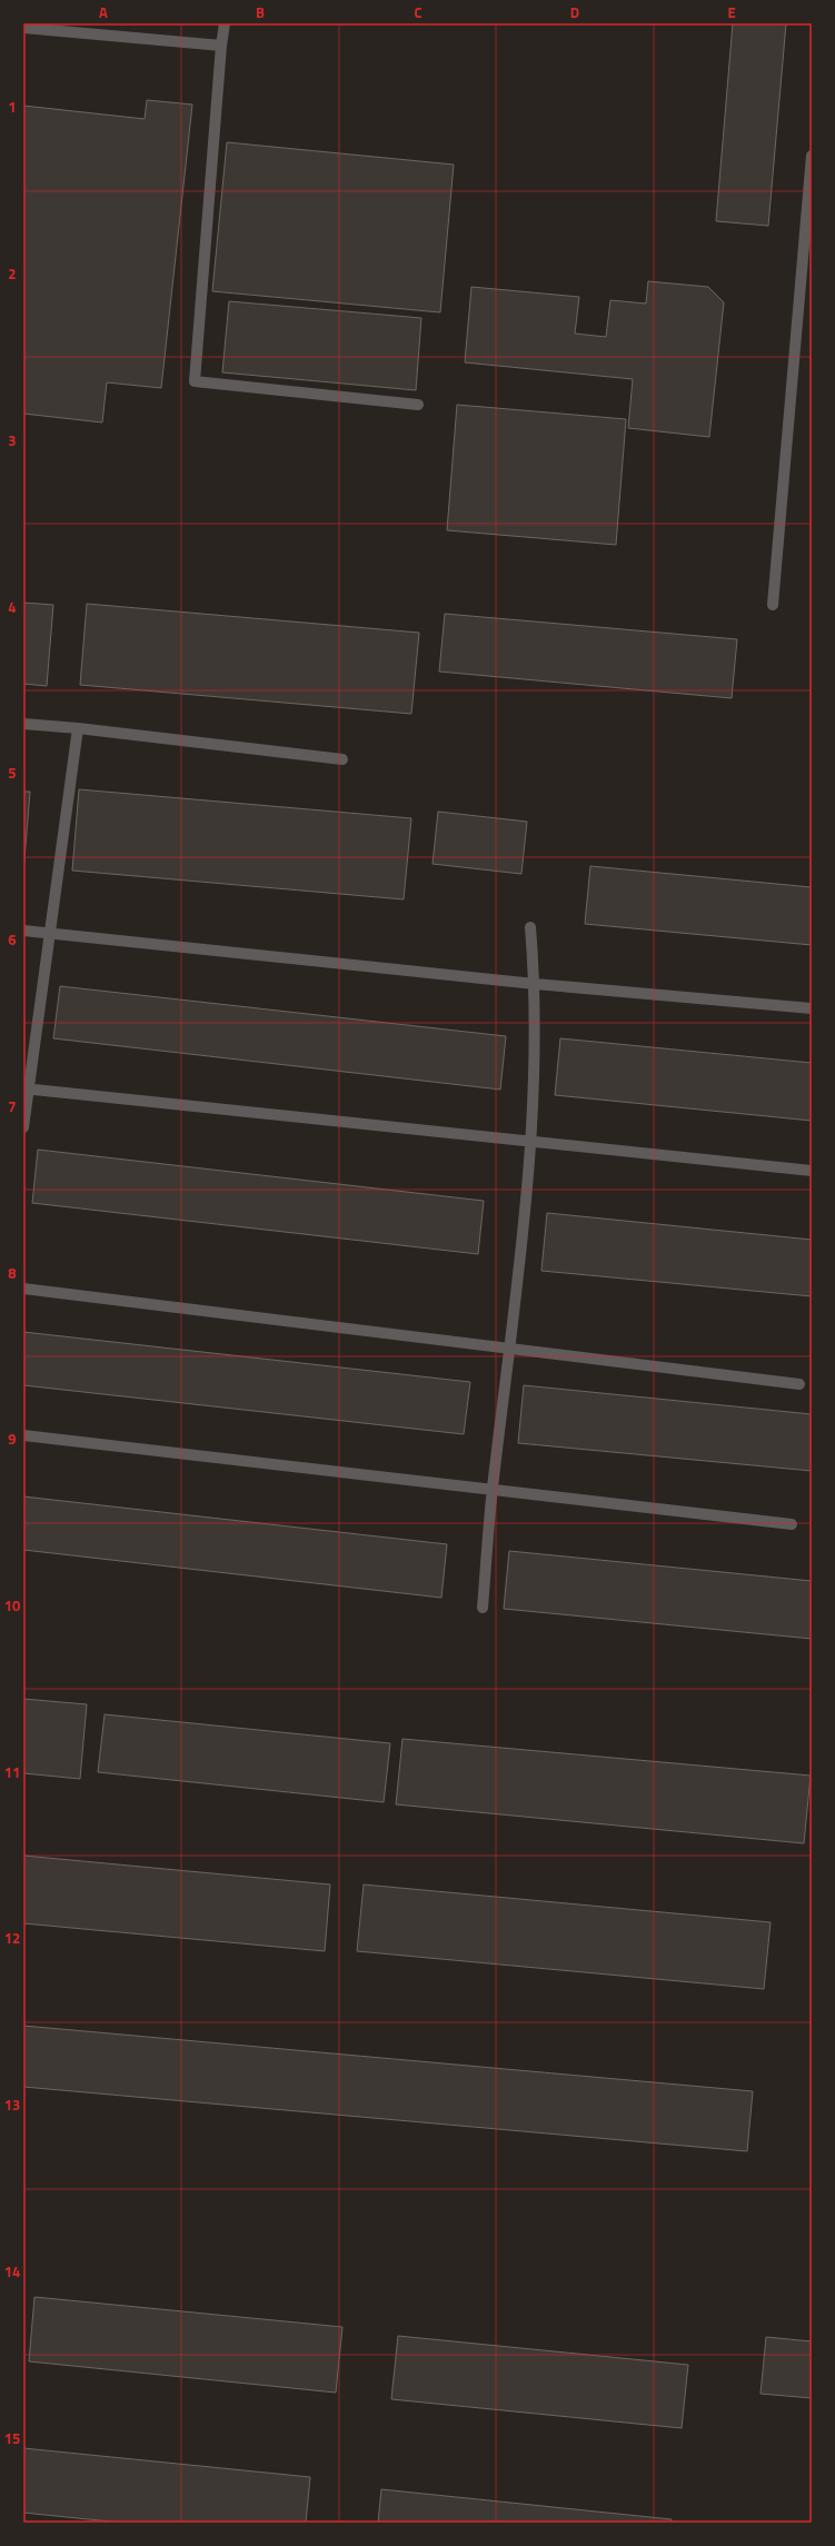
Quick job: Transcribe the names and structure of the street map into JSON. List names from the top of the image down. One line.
{"grid":{"columns":["A","B","C","D","E"],"rows":["1","2","3","4","5","6","7","8","9","10","11","12","13","14","15"]}}
